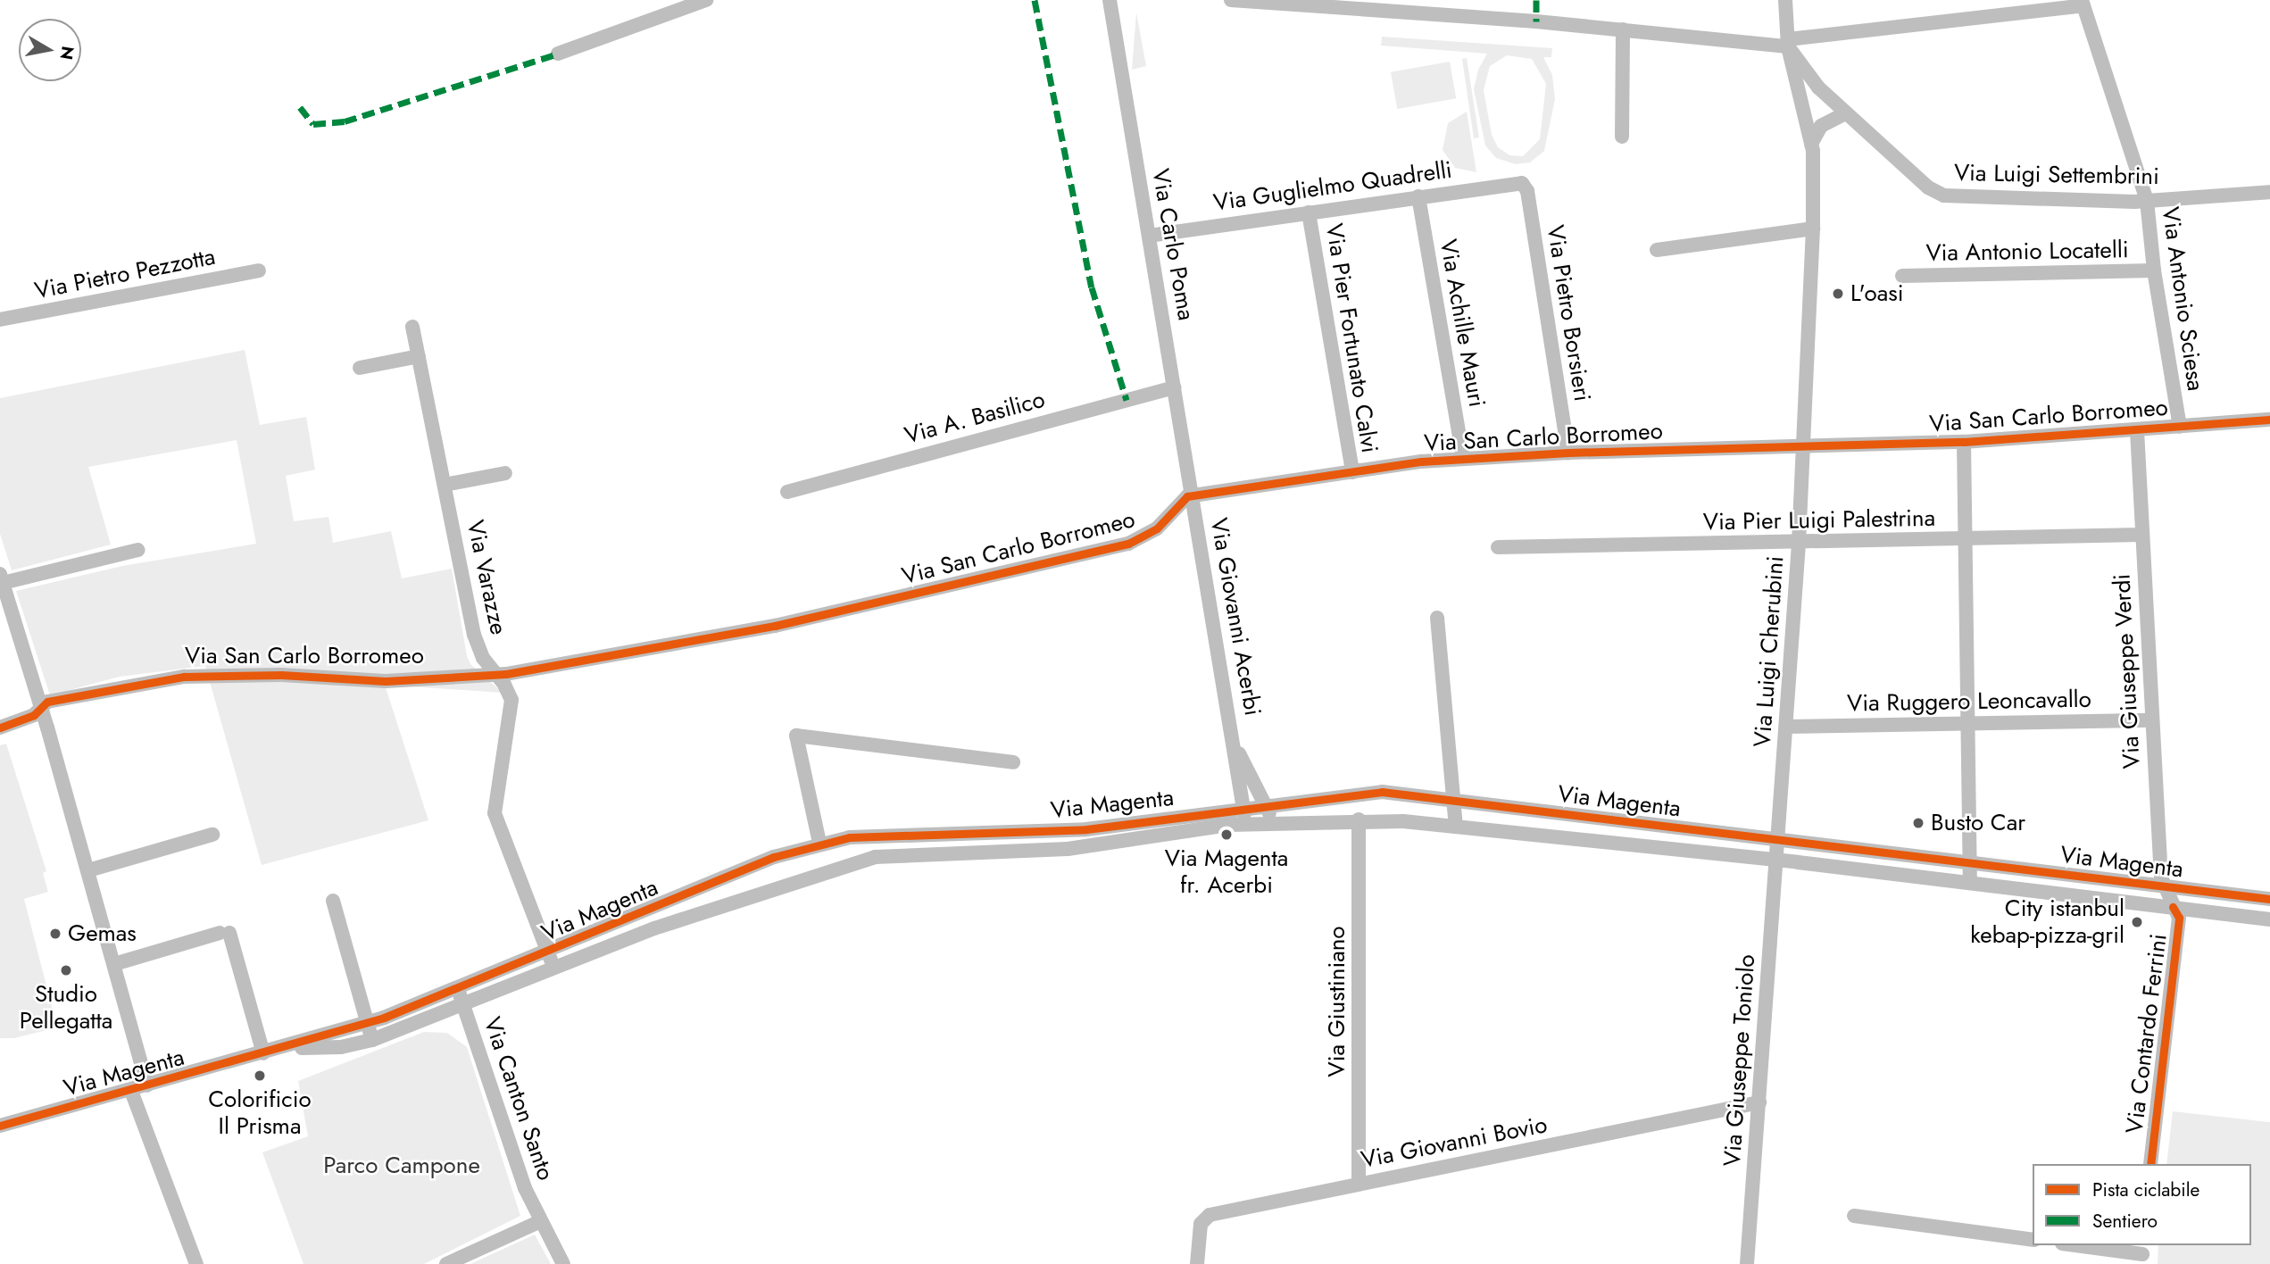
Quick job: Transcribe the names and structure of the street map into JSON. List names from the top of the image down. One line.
{"streets":{"street":["Via Luigi Settembrini","Via Guglielmo Quadrelli","Via Carlo Poma","Via Antonio Locatelli","Via Pietro Pezzotta","Via Antonio Sciesa","Via Pietro Borsieri","Via Achille Mauri","Via Pier Fortunato Calvi","Via San Carlo Borromeo","Via A. Basilico","Via Pier Luigi Palestrina","Via Varazze","Via Giovanni Acerbi","Via Luigi Cherubini","Via Giuseppe Verdi","Via Ruggero Leoncavallo","Via Magenta","Via Giustiniano","Via Contardo Ferrini","Via Giuseppe Toniolo","Via Canton Santo","Via Giovanni Bovio"]},"crossings":[["Via Luigi Settembrini","Via Antonio Sciesa"],["Via Luigi Settembrini","Via Luigi Cherubini"],["Via Guglielmo Quadrelli","Via Carlo Poma"],["Via Guglielmo Quadrelli","Via Pietro Borsieri"],["Via Guglielmo Quadrelli","Via Achille Mauri"],["Via Guglielmo Quadrelli","Via Pier Fortunato Calvi"],["Via Carlo Poma","Via San Carlo Borromeo"],["Via Carlo Poma","Via A. Basilico"],["Via Carlo Poma","Via Giovanni Acerbi"],["Via Antonio Locatelli","Via Antonio Sciesa"],["Via Antonio Sciesa","Via San Carlo Borromeo"],["Via Pietro Borsieri","Via San Carlo Borromeo"],["Via Achille Mauri","Via San Carlo Borromeo"],["Via Pier Fortunato Calvi","Via San Carlo Borromeo"],["Via San Carlo Borromeo","Via Varazze"],["Via San Carlo Borromeo","Via Giovanni Acerbi"],["Via San Carlo Borromeo","Via Luigi Cherubini"],["Via San Carlo Borromeo","Via Giuseppe Verdi"],["Via Pier Luigi Palestrina","Via Luigi Cherubini"],["Via Pier Luigi Palestrina","Via Giuseppe Verdi"],["Via Varazze","Via Magenta"],["Via Luigi Cherubini","Via Ruggero Leoncavallo"],["Via Luigi Cherubini","Via Magenta"],["Via Luigi Cherubini","Via Giuseppe Toniolo"],["Via Giuseppe Verdi","Via Ruggero Leoncavallo"],["Via Giuseppe Verdi","Via Magenta"],["Via Giuseppe Verdi","Via Contardo Ferrini"],["Via Magenta","Via Giustiniano"],["Via Magenta","Via Contardo Ferrini"],["Via Magenta","Via Giuseppe Toniolo"],["Via Magenta","Via Canton Santo"],["Via Giustiniano","Via Giovanni Bovio"],["Via Giuseppe Toniolo","Via Giovanni Bovio"]],"parks":["Parco Campone"],"places":["L'oasi","Busto Car","Via Magenta fr. Acerbi","City istanbul kebap-pizza-gril","Gemas","Studio Pellegatta","Colorificio Il Prisma"],"legend":["Pista ciclabile","Sentiero"],"north":"right"}
